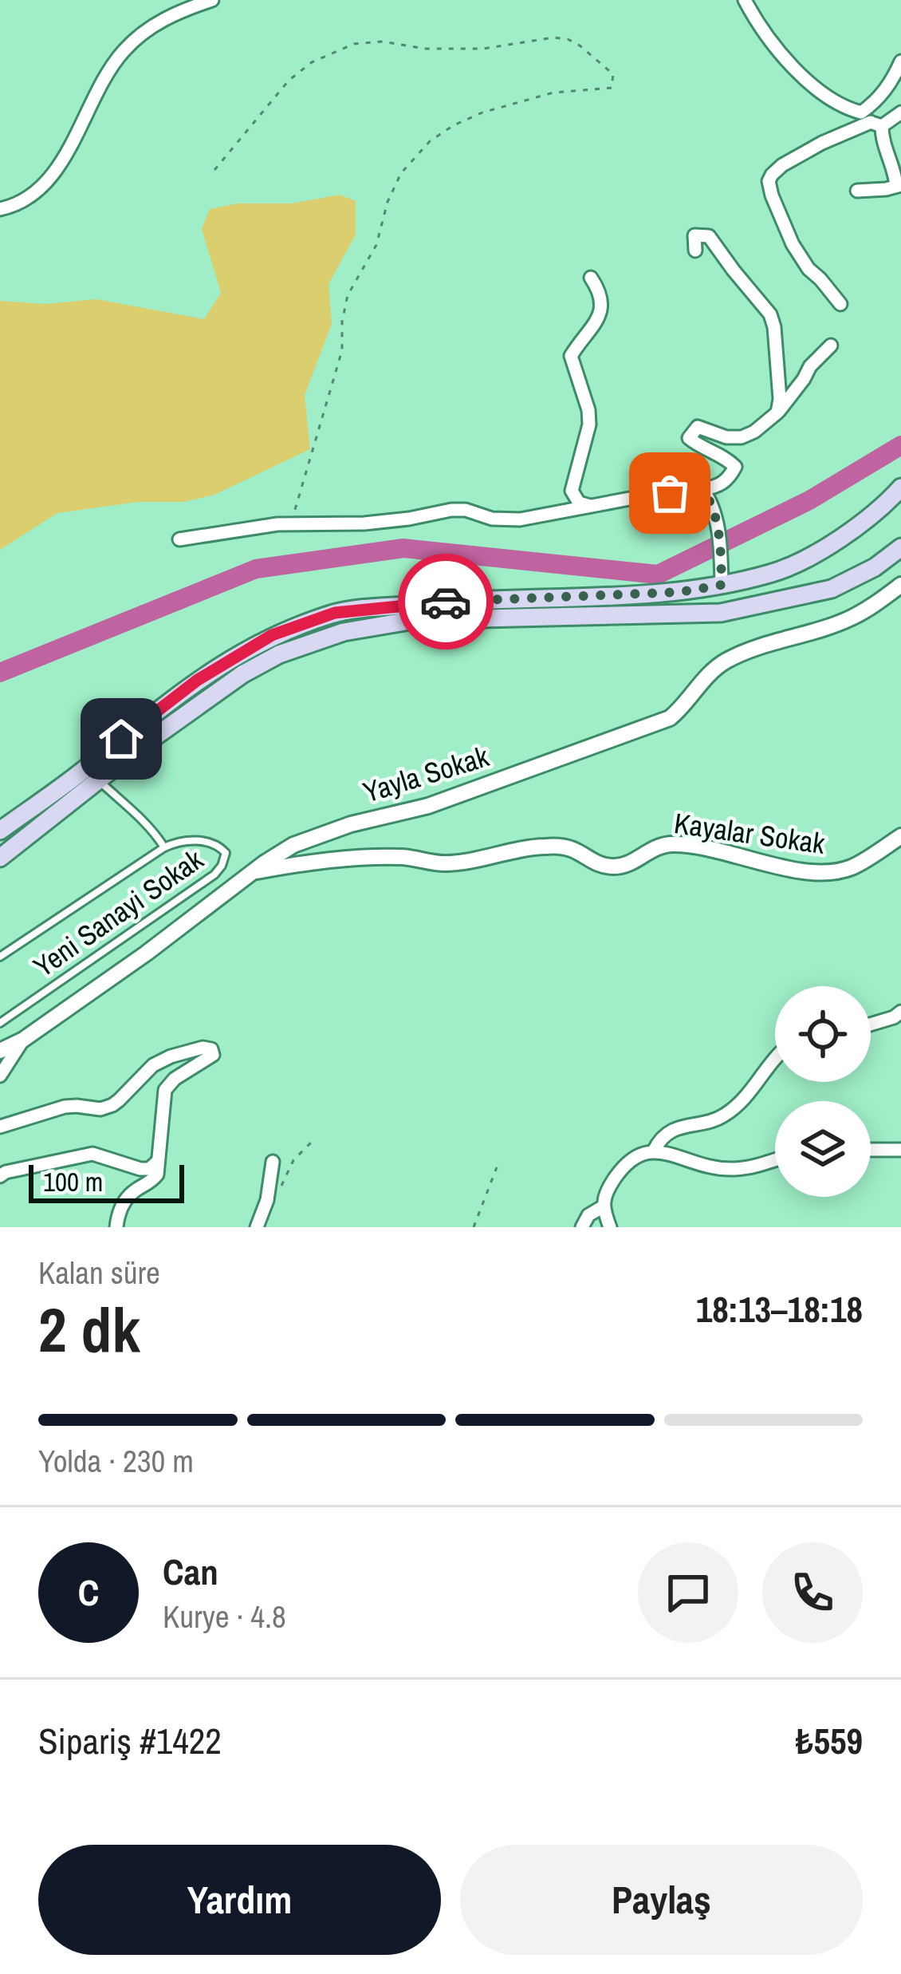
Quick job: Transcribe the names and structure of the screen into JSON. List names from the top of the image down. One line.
{"streets":{"street":["Yayla Sokak","Kayalar Sokak"],"lane":["Yeni Sanayi Sokak"]},"crossings":[["Yayla Sokak","Kayalar Sokak"]],"scale_bar":"100 m","page":{"scale":"100 m","heading":["2 dk","Kalan süre","18:13–18:18"],"panel":["Can","Kurye · 4.8","Sipariş #1422","₺559"],"bar":"Yolda · 230 m","round":"C","buttons":["Yardım","Paylaş"]}}
